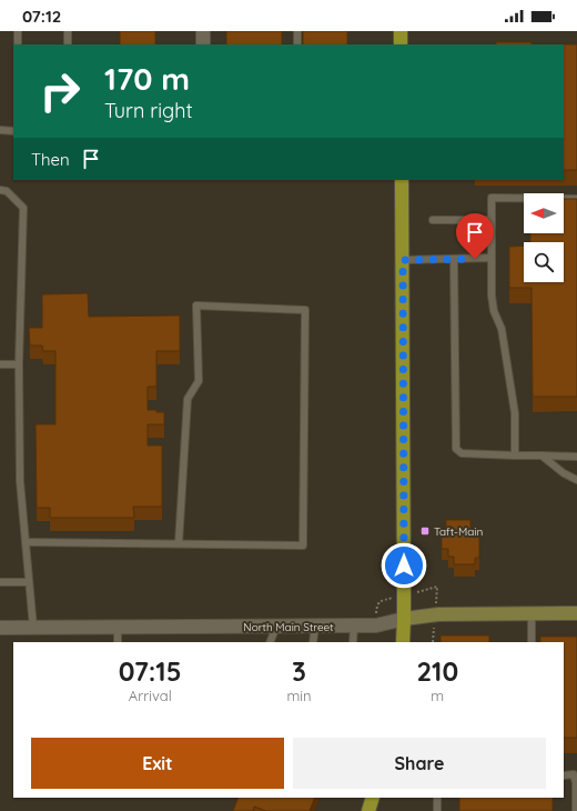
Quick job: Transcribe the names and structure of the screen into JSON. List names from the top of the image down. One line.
{"streets":{"main road":["North Main Street"]},"places":{"transit":["Taft-Main"]},"north":"left","page":{"status":"07:12","turn":["170 m","Turn right"],"then":"Then","eta":["07:15","Arrival","3","min","210","m"],"buttons":["Exit","Share"]}}
